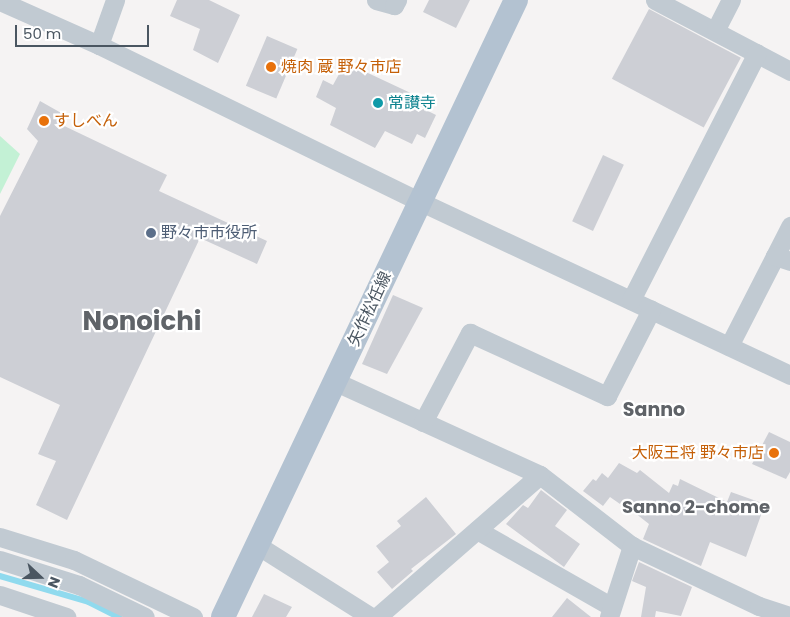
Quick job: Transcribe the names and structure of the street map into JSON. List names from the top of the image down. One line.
{"streets":{"main road":["矢作松任線"]},"districts":["Nonoichi","Sanno","Sanno 2-chome"],"places":["焼肉 蔵 野々市店","常讃寺","すしべん","野々市市役所","大阪王将 野々市店"],"scale_bar":"50 m","north":"right"}
